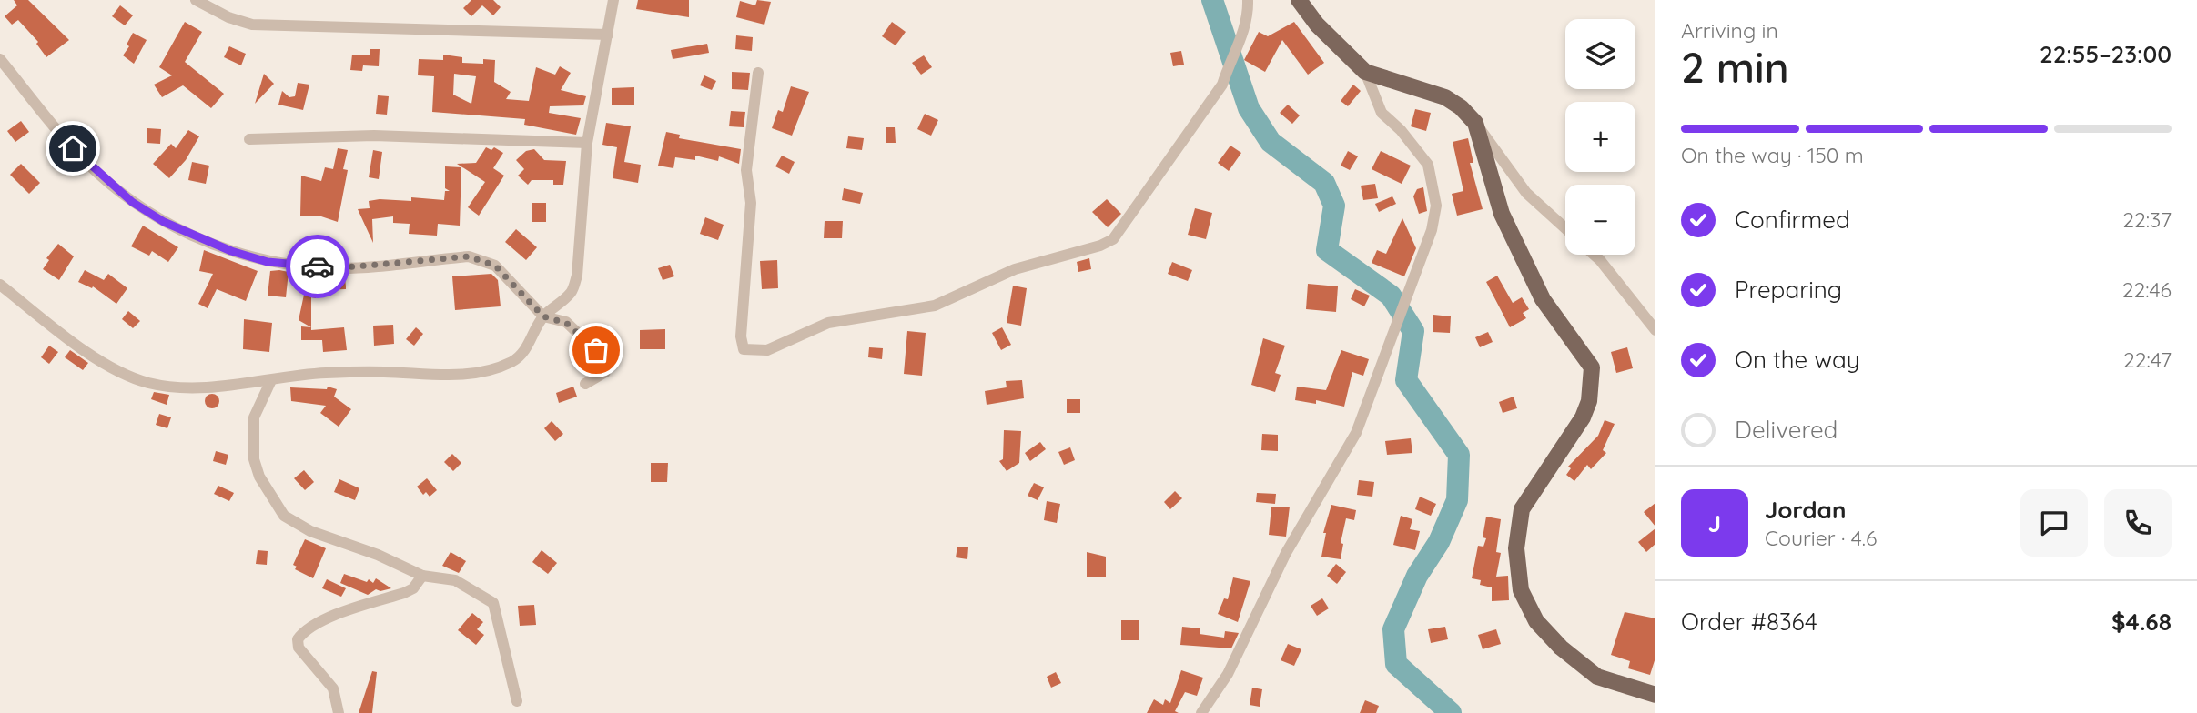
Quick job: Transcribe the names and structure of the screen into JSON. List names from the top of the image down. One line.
{"page":{"heading":["2 min","Arriving in","22:55–23:00"],"panel":["Jordan","Courier · 4.6","Order #8364","$4.68"],"map_buttons":["+","−"],"bar":"On the way · 150 m","list":[["Confirmed","22:37"],["Preparing","22:46"],["On the way","22:47"],"Delivered"],"round":"J"}}
